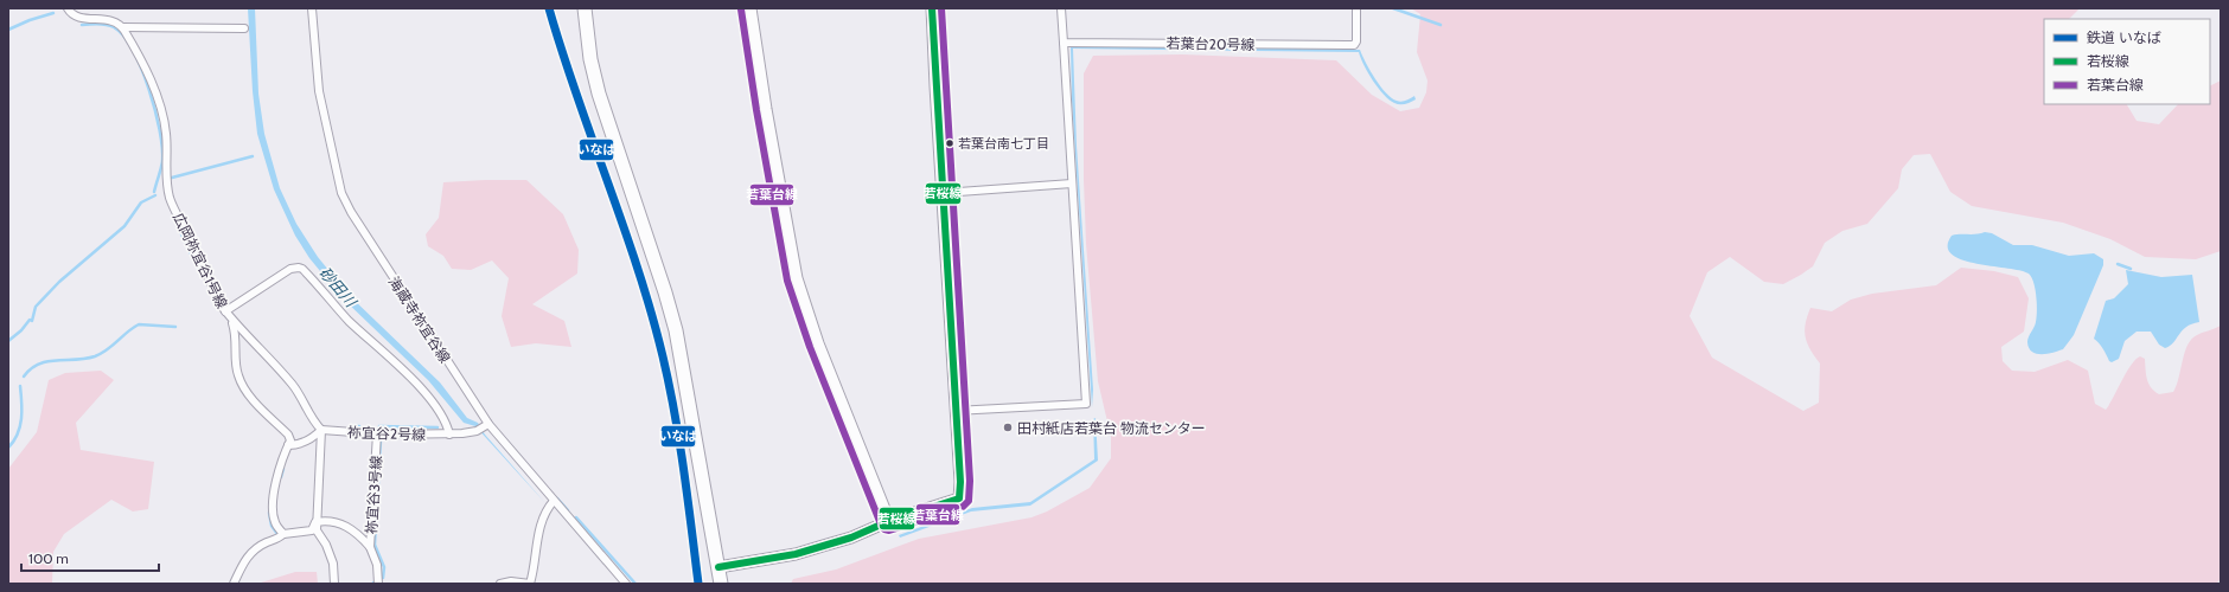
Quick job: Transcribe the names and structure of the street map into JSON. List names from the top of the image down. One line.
{"streets":{"street":["若葉台20号線","広岡祢宜谷1号線","海蔵寺祢宜谷線","祢宜谷2号線","祢宜谷3号線"]},"crossings":[["広岡祢宜谷1号線","祢宜谷2号線"],["海蔵寺祢宜谷線","祢宜谷2号線"],["祢宜谷2号線","祢宜谷3号線"]],"water":["砂田川"],"places":["若葉台南七丁目","田村紙店若葉台 物流センター"],"lines":["rail line いなば","transit line 若桜線","transit line 若葉台線"],"legend":["鉄道 いなば","若桜線","若葉台線"],"scale_bar":"100 m"}
